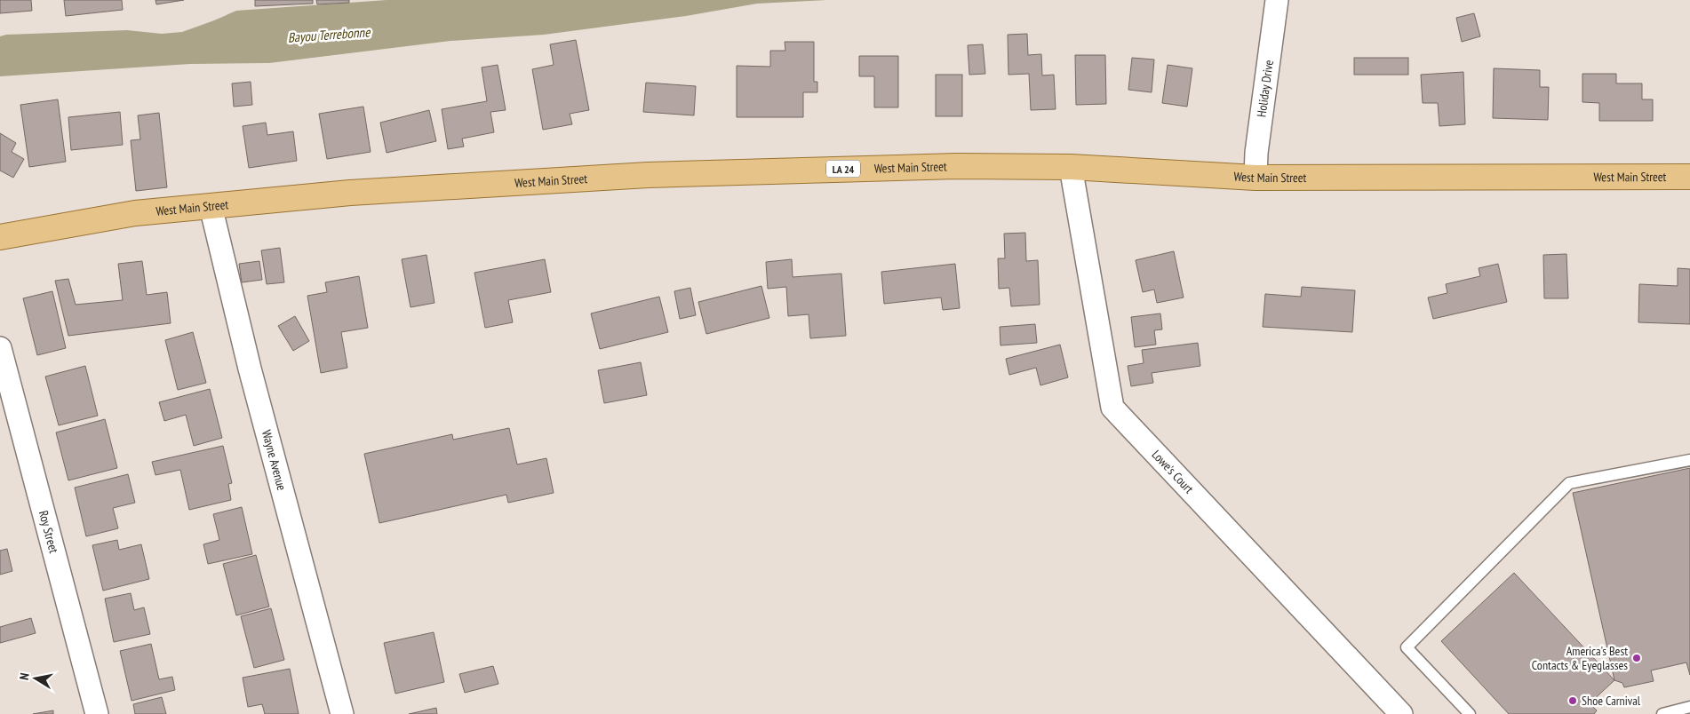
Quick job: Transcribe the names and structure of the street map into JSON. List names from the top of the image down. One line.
{"streets":{"main road":["West Main Street","LA 24"],"street":["Holiday Drive","Wayne Avenue","Lowe's Court","Roy Street"]},"crossings":[["Holiday Drive","West Main Street"],["West Main Street","Wayne Avenue"],["West Main Street","Lowe's Court"]],"water":["Bayou Terrebonne"],"places":["America's Best Contacts & Eyeglasses","Shoe Carnival"],"north":"left"}
